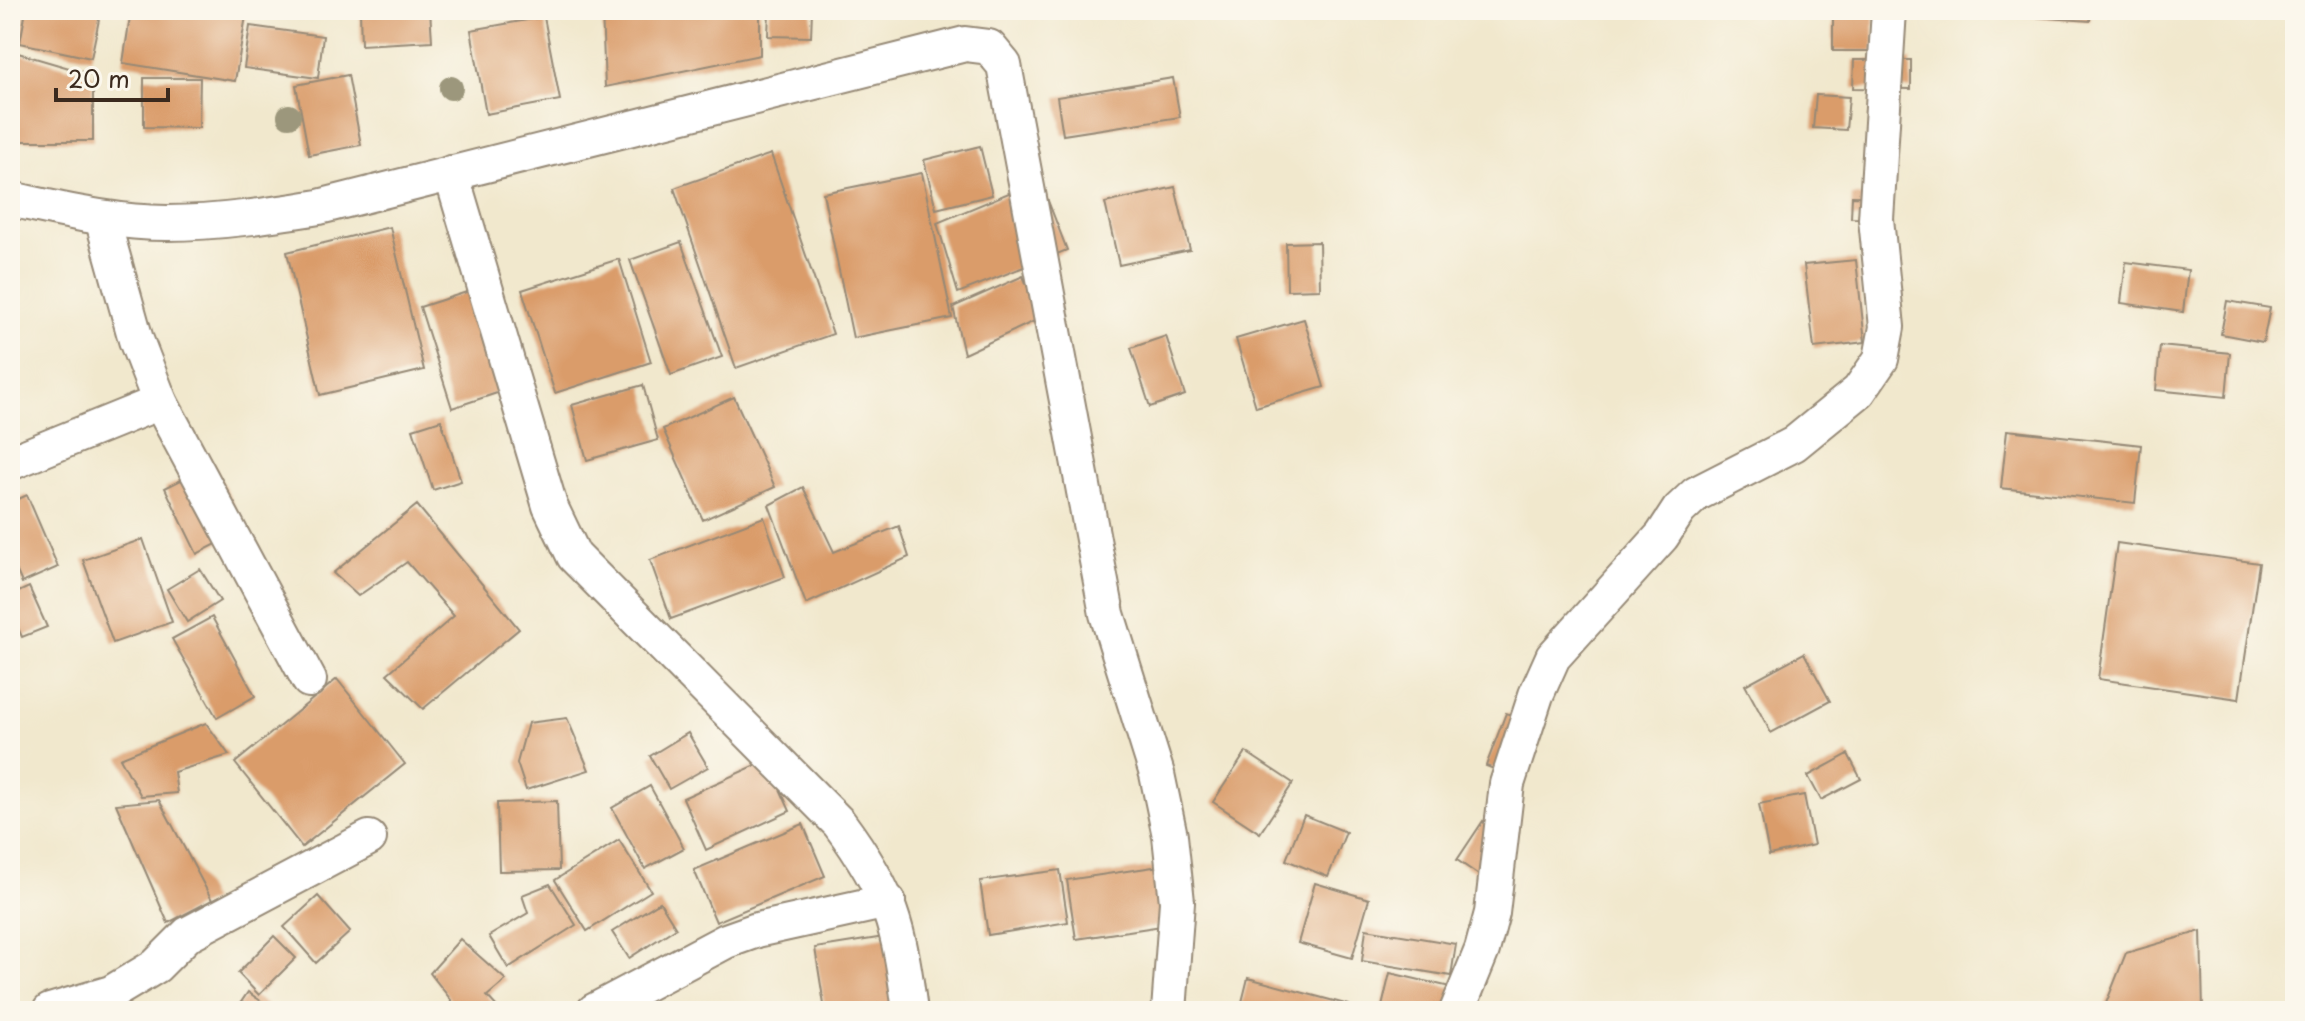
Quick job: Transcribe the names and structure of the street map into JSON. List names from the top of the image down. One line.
{"scale_bar":"20 m"}
